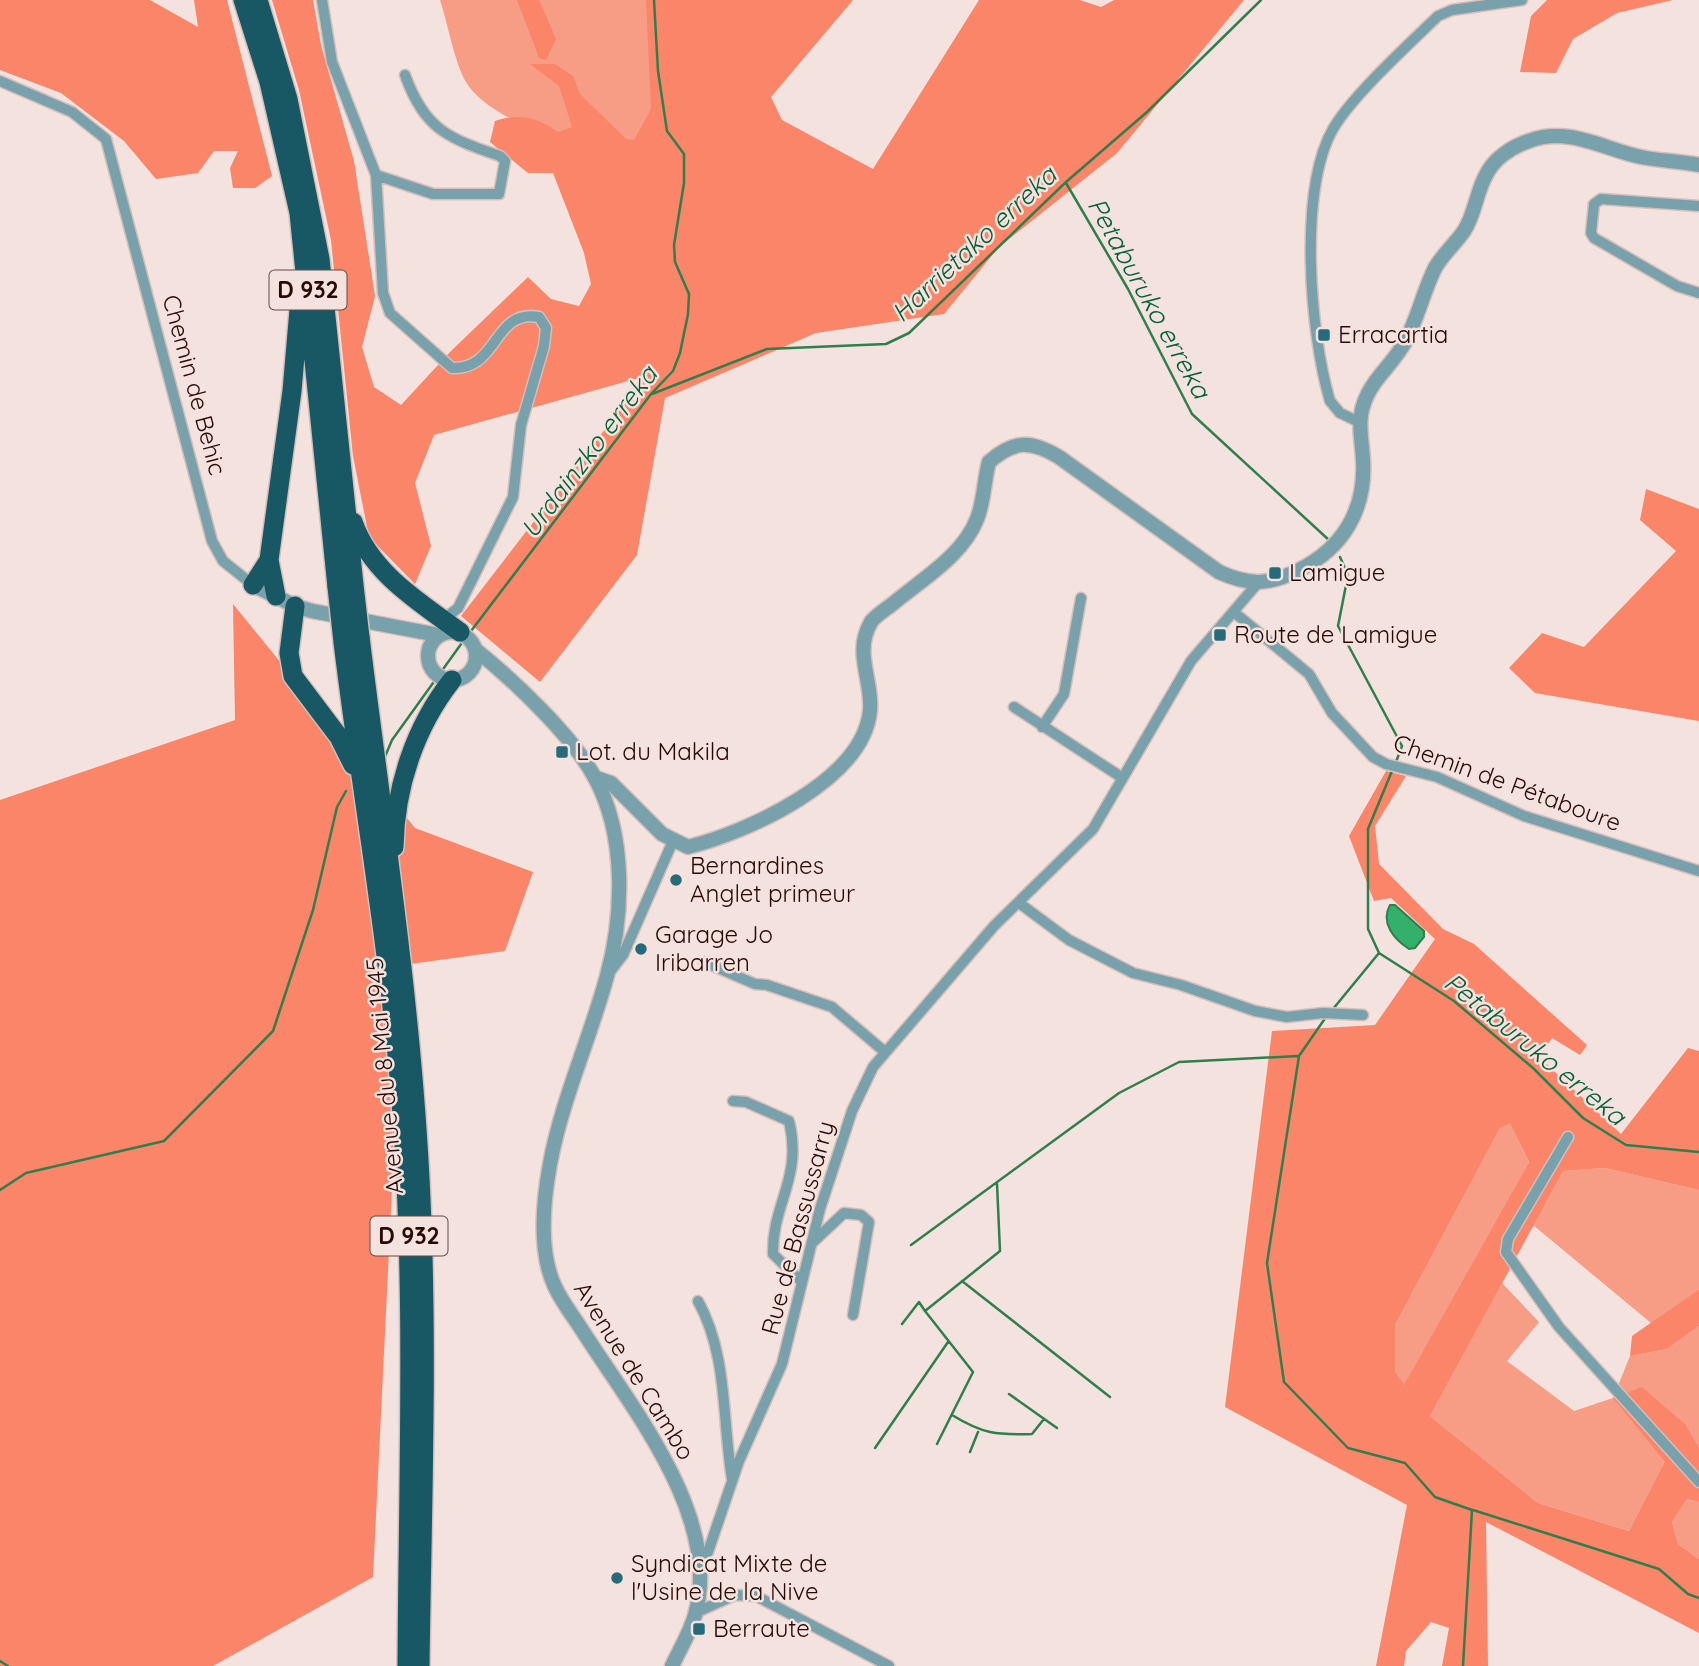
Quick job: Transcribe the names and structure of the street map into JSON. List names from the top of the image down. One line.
{"streets":{"highway":["D 932","Avenue du 8 Mai 1945"],"street":["Chemin de Behic","Chemin de Pétaboure","Rue de Bassussarry","Avenue de Cambo"]},"crossings":[["D 932","Avenue du 8 Mai 1945"],["Chemin de Behic","Avenue de Cambo"],["Rue de Bassussarry","Avenue de Cambo"]],"water":["Harrietako erreka","Petaburuko erreka","Urdainzko erreka"],"places":{"transit":["Erracartia","Lamigue","Route de Lamigue","Lot. du Makila","Berraute"],"other":["Bernardines Anglet primeur","Garage Jo Iribarren","Syndicat Mixte de l'Usine de la Nive"]}}
